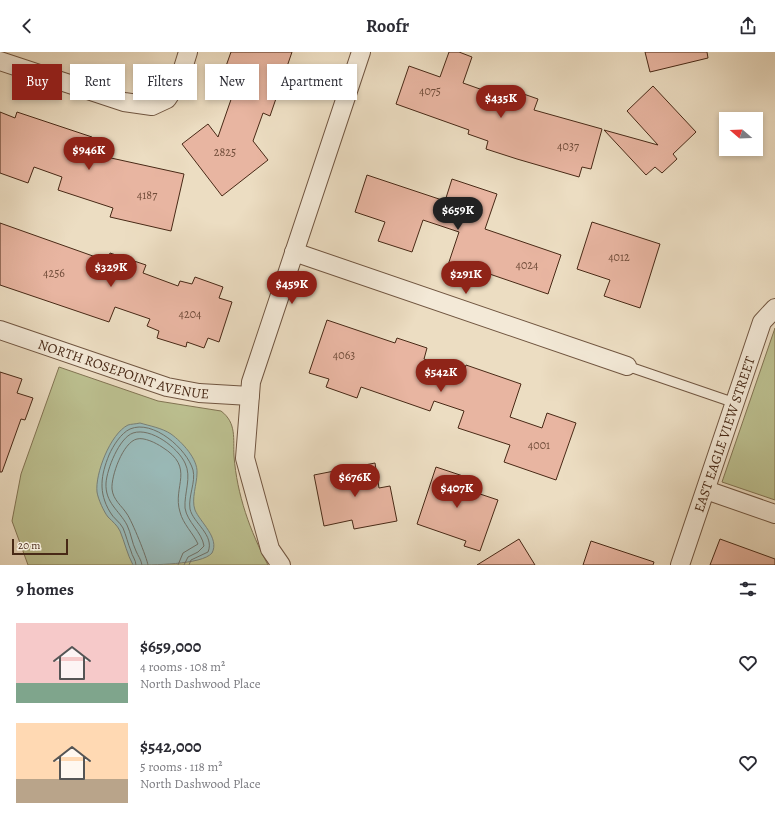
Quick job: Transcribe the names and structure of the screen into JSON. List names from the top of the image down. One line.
{"streets":{"street":["NORTH ROSEPOINT AVENUE","EAST EAGLE VIEW STREET"]},"house_numbers":["4075","4037","2825","4187","4012","4024","4256","4204","4063","4001"],"scale_bar":"20 m","north":"left","page":{"header":"Roofr","chip":["Buy","Rent","Filters","New","Apartment"],"price":["$435K","$946K","$659K","$329K","$291K","$459K","$542K","$676K","$407K"],"scale":"20 m","heading":"9 homes","list":[{"name":"$659,000","note":"4 rooms · 108 m² · North Dashwood Place"},{"name":"$542,000","note":"5 rooms · 118 m² · North Dashwood Place"}]}}
